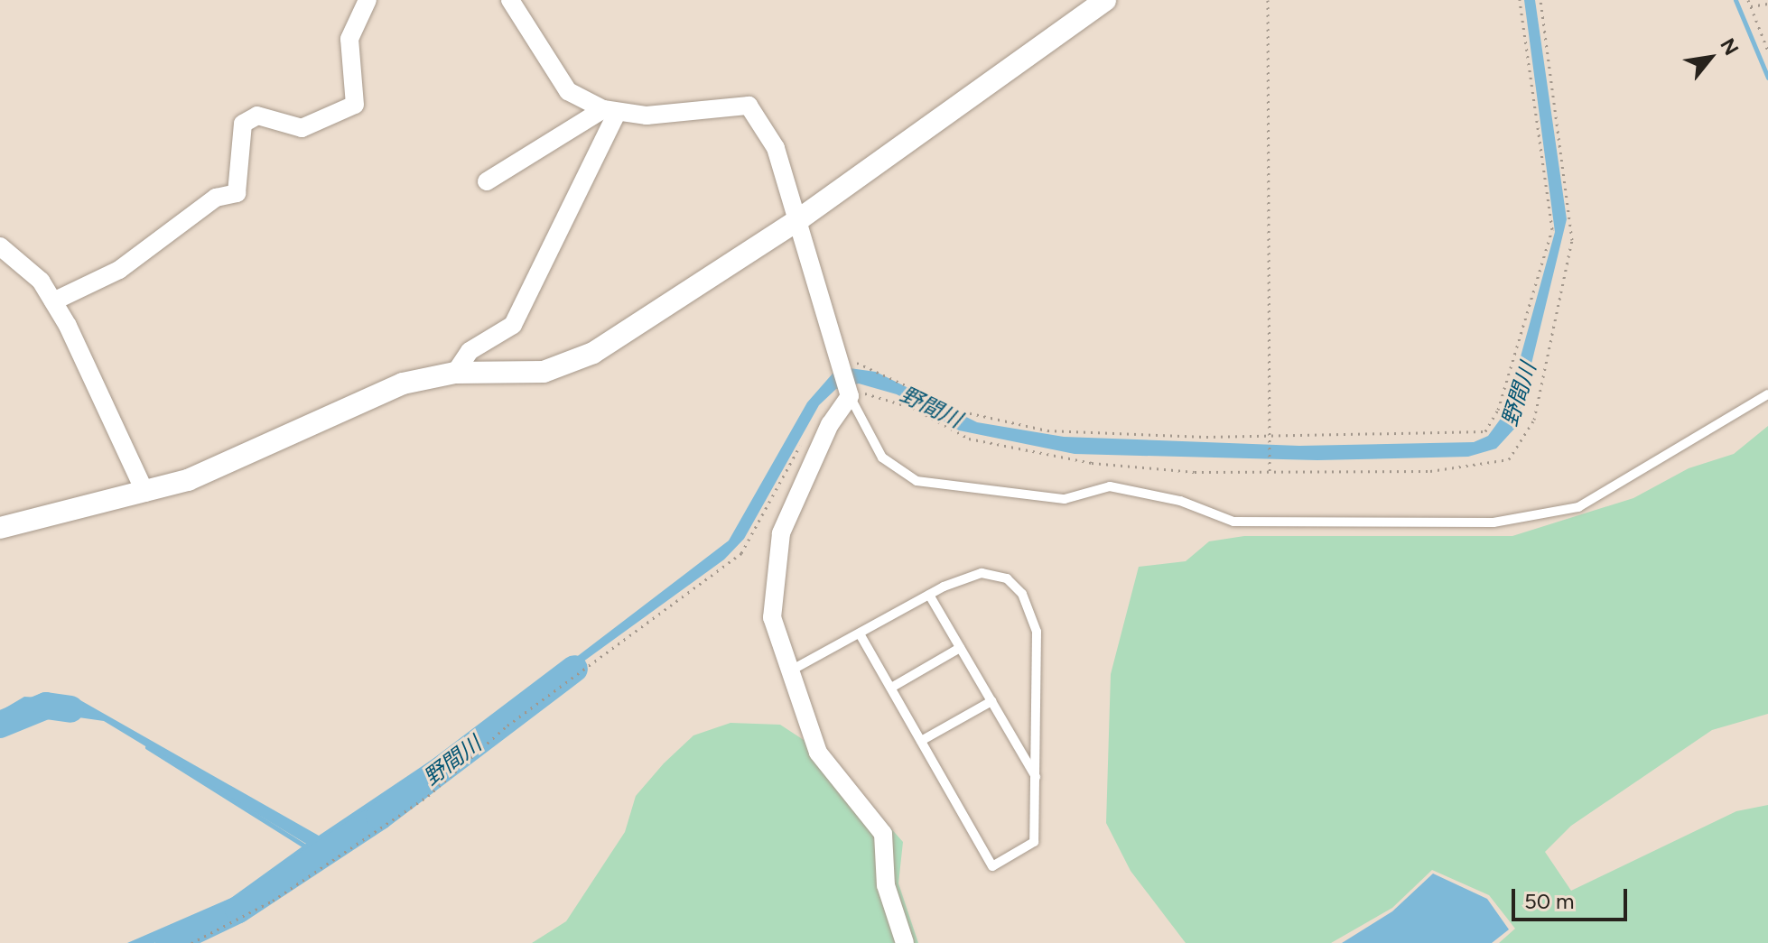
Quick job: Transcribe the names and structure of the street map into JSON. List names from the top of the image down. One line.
{"water":["野間川"],"scale_bar":"50 m","north":"top right"}
